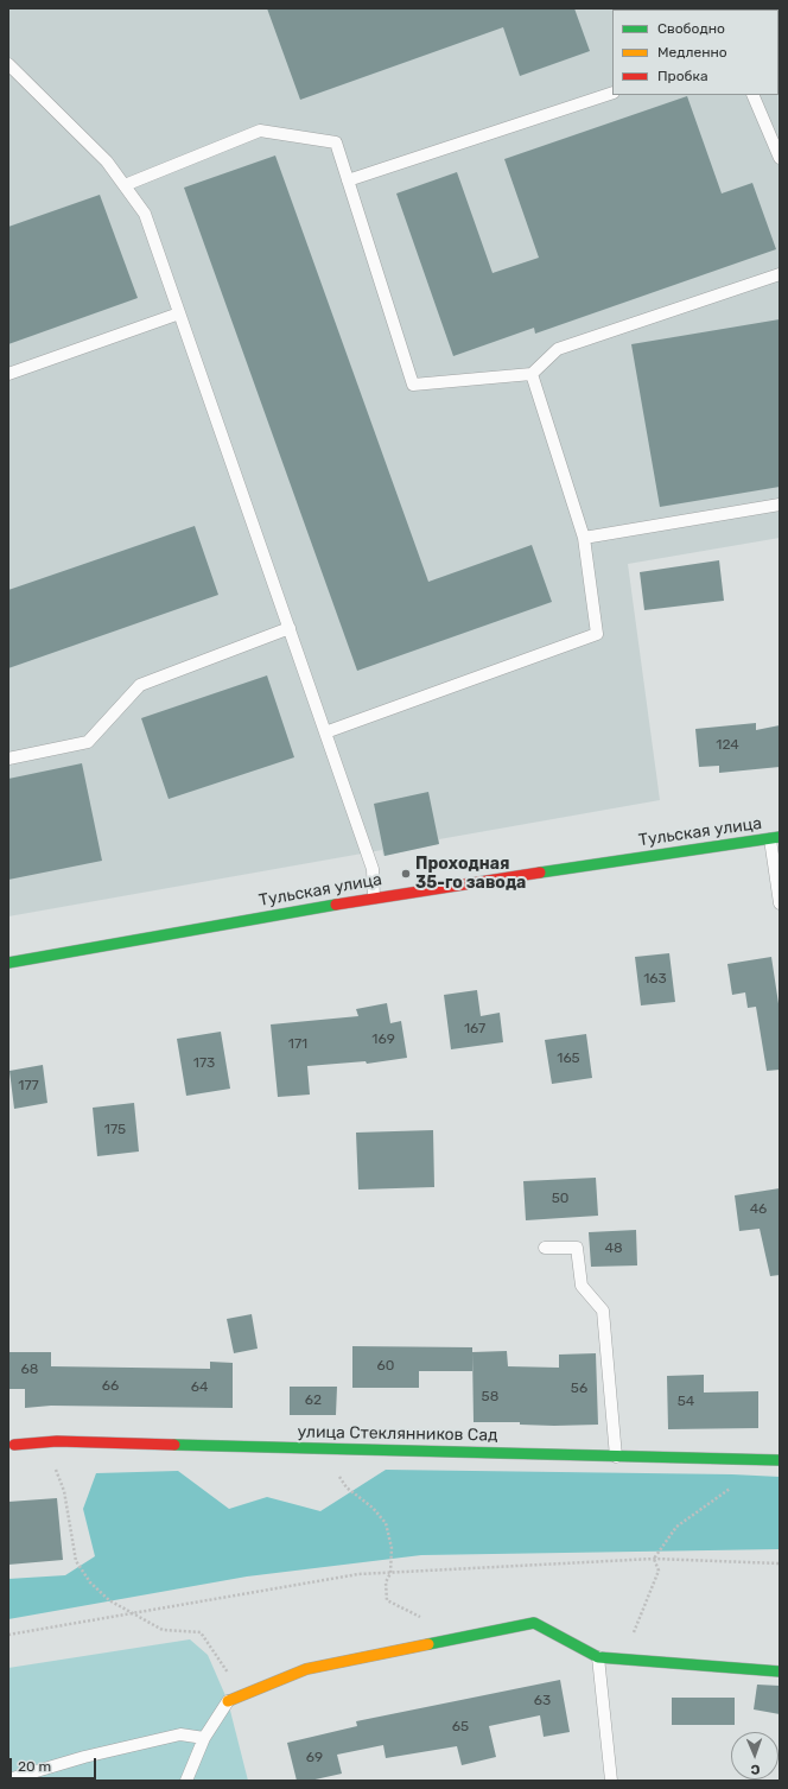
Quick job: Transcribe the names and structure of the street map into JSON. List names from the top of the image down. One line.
{"streets":{"street":["Тульская улица","улица Стеклянников Сад"]},"places":["Проходная 35-го завода"],"house_numbers":["124","163","167","169","171","165","173","177","175","50","46","48","60","68","66","64","56","58","62","54","63","65","69"],"legend":["Свободно","Медленно","Пробка"],"scale_bar":"20 m","north":"bottom"}
